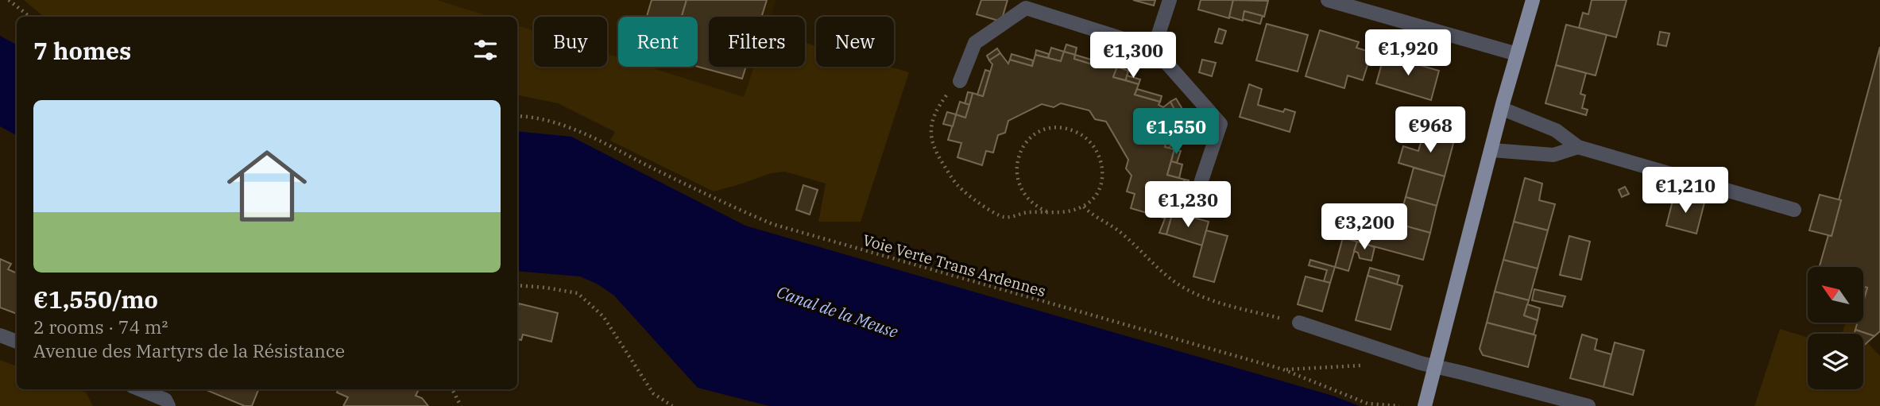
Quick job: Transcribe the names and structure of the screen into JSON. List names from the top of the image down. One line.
{"streets":{"path":["Voie Verte Trans Ardennes"]},"water":["Canal de la Meuse"],"north":"top left","page":{"chip":["Buy","Rent","Filters","New"],"heading":"7 homes","price":["€1,920","€1,300","€968","€1,550","€1,210","€1,230","€3,200"],"list":[{"name":"€1,550/mo","note":"2 rooms · 74 m² · Avenue des Martyrs de la Résistance"}]}}
